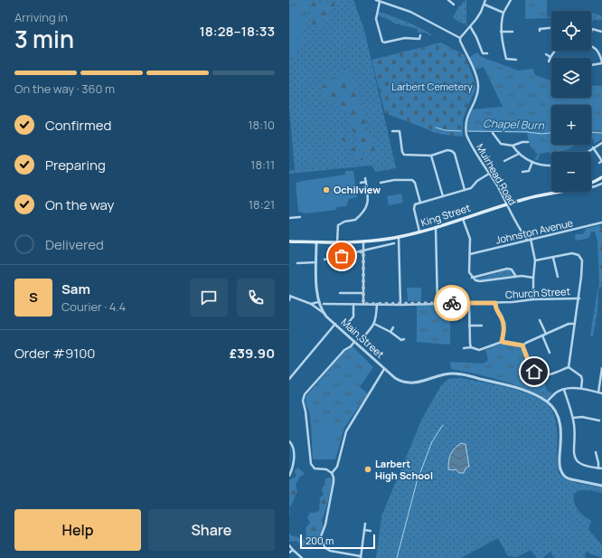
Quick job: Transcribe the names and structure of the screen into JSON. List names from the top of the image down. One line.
{"streets":{"main road":["King Street"],"street":["Muirhead Road","Johnston Avenue","Church Street","Main Street"]},"crossings":[["Muirhead Road","King Street"],["Muirhead Road","Johnston Avenue"]],"water":["Chapel Burn"],"parks":["Larbert Cemetery"],"places":["Ochilview","Larbert High School"],"scale_bar":"200 m","page":{"heading":["3 min","Arriving in","18:28–18:33"],"panel":["Sam","Courier · 4.4","Order #9100","£39.90"],"map_buttons":["+","−"],"bar":"On the way · 360 m","list":[["Confirmed","18:10"],["Preparing","18:11"],["On the way","18:21"],"Delivered"],"round":"S","buttons":["Help","Share"],"scale":"200 m"}}
